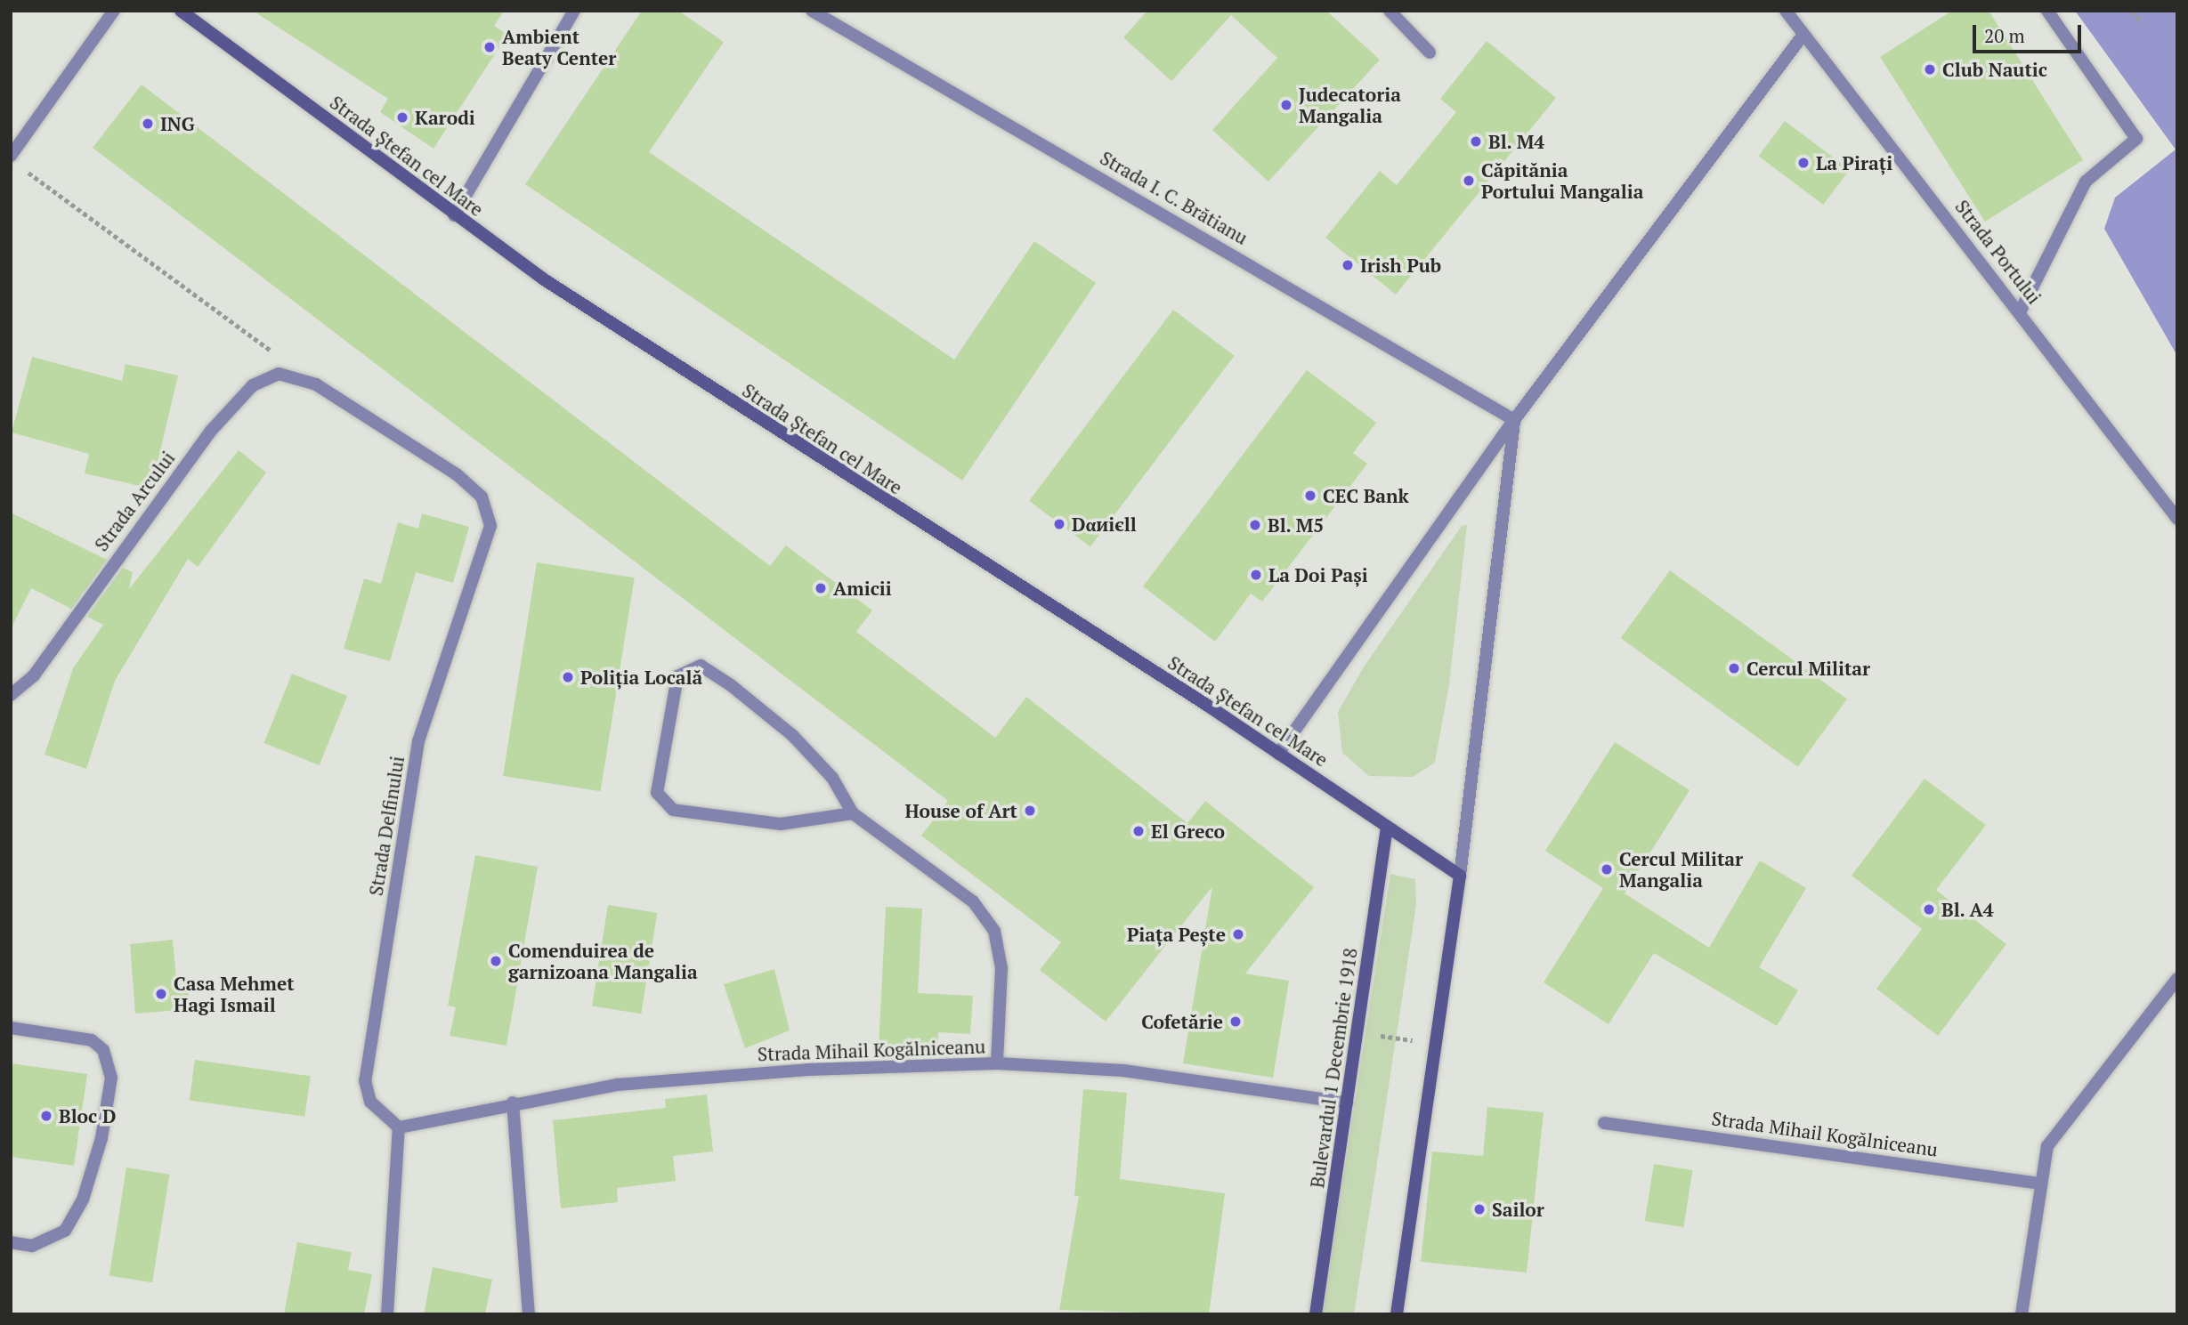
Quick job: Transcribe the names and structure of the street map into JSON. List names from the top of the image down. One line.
{"streets":{"main road":["Strada Ștefan cel Mare","Bulevardul 1 Decembrie 1918"],"street":["Strada I. C. Brătianu","Strada Portului","Strada Arcului","Strada Delfinului","Strada Mihail Kogălniceanu"]},"crossings":[["Strada Ștefan cel Mare","Bulevardul 1 Decembrie 1918"],["Strada Arcului","Strada Delfinului"],["Strada Delfinului","Strada Mihail Kogălniceanu"],["Strada Mihail Kogălniceanu","Bulevardul 1 Decembrie 1918"]],"places":["Ambient Beaty Center","Club Nautic","Judecatoria Mangalia","Karodi","ING","Bl. M4","La Pirați","Căpitănia Portului Mangalia","Irish Pub","CEC Bank","Dαиiєll","Bl. M5","La Doi Pași","Amicii","Cercul Militar","Poliția Locală","House of Art","El Greco","Cercul Militar Mangalia","Bl. A4","Piața Pește","Comenduirea de garnizoana Mangalia","Casa Mehmet Hagi Ismail","Cofetărie","Bloc D","Sailor"],"scale_bar":"20 m"}
